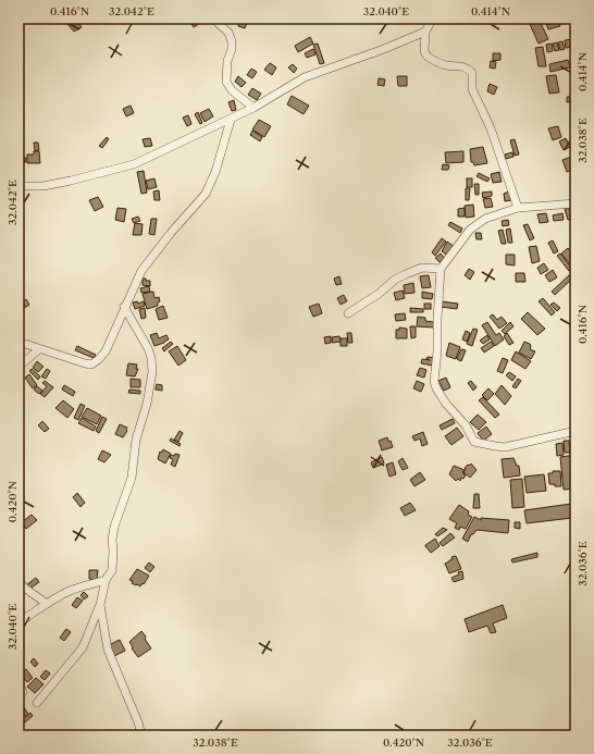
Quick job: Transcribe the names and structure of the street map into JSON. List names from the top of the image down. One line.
{"coordinates":["0.416°N","32.042°E","32.040°E","0.414°N","32.038°E","0.420°N","32.036°E"]}
